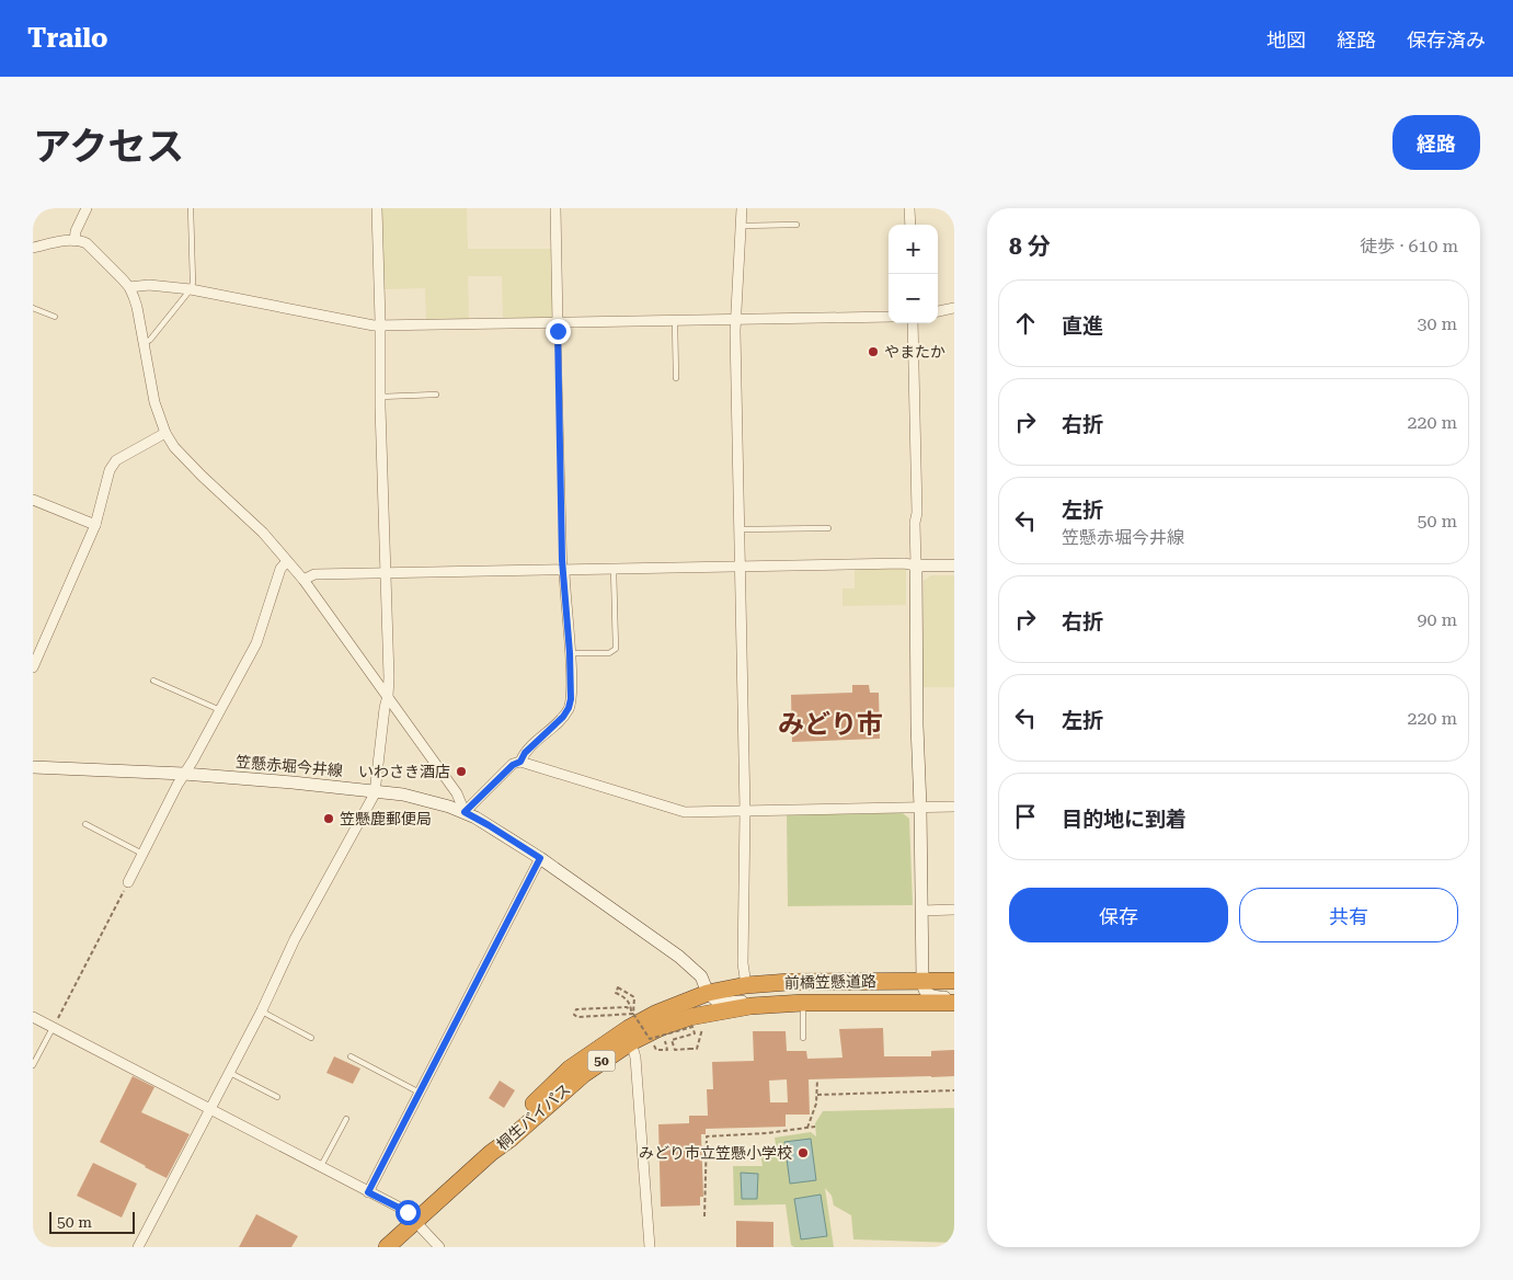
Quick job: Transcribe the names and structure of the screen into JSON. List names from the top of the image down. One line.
{"streets":{"highway":["前橋笠懸道路","50","桐生バイパス"],"main road":["笠懸赤堀今井線"]},"crossings":[["笠懸赤堀今井線","前橋笠懸道路"],["笠懸赤堀今井線","桐生バイパス"],["前橋笠懸道路","桐生バイパス"],["50","桐生バイパス"]],"districts":["みどり市"],"places":["やまたか","いわさき酒店","笠懸鹿郵便局","みどり市立笠懸小学校"],"scale_bar":"50 m","page":{"header":"Trailo","nav":["地図","経路","保存済み"],"title":"アクセス","buttons":["経路",["保存","共有"]],"heading":["8 分","徒歩 · 610 m"],"map_buttons":["+","−"],"list":[["直進","30 m"],["右折","220 m"],["左折","笠懸赤堀今井線","50 m"],["右折","90 m"],["左折","220 m"],"目的地に到着"],"scale":"50 m"}}
